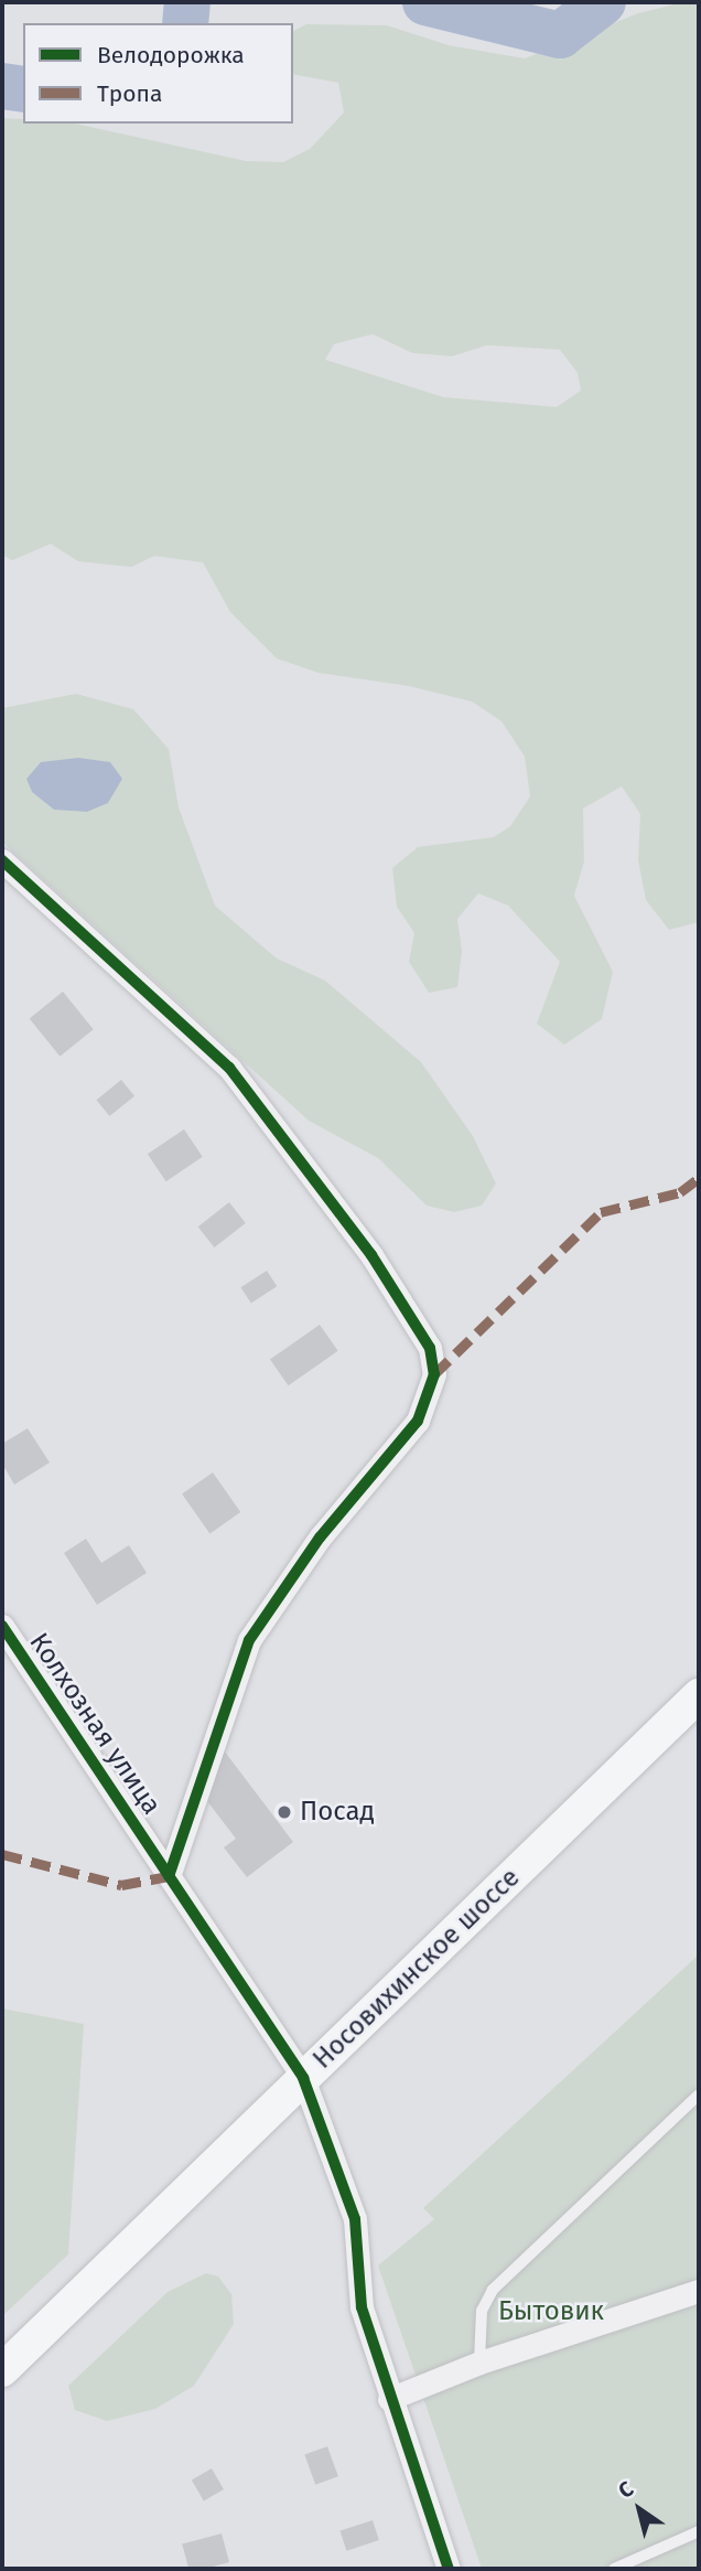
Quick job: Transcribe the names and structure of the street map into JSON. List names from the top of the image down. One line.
{"streets":{"main road":["Носовихинское шоссе"],"street":["Колхозная улица"]},"crossings":[["Колхозная улица","Носовихинское шоссе"]],"parks":["Бытовик"],"places":["Посад"],"legend":["Велодорожка","Тропа"],"north":"top left"}
